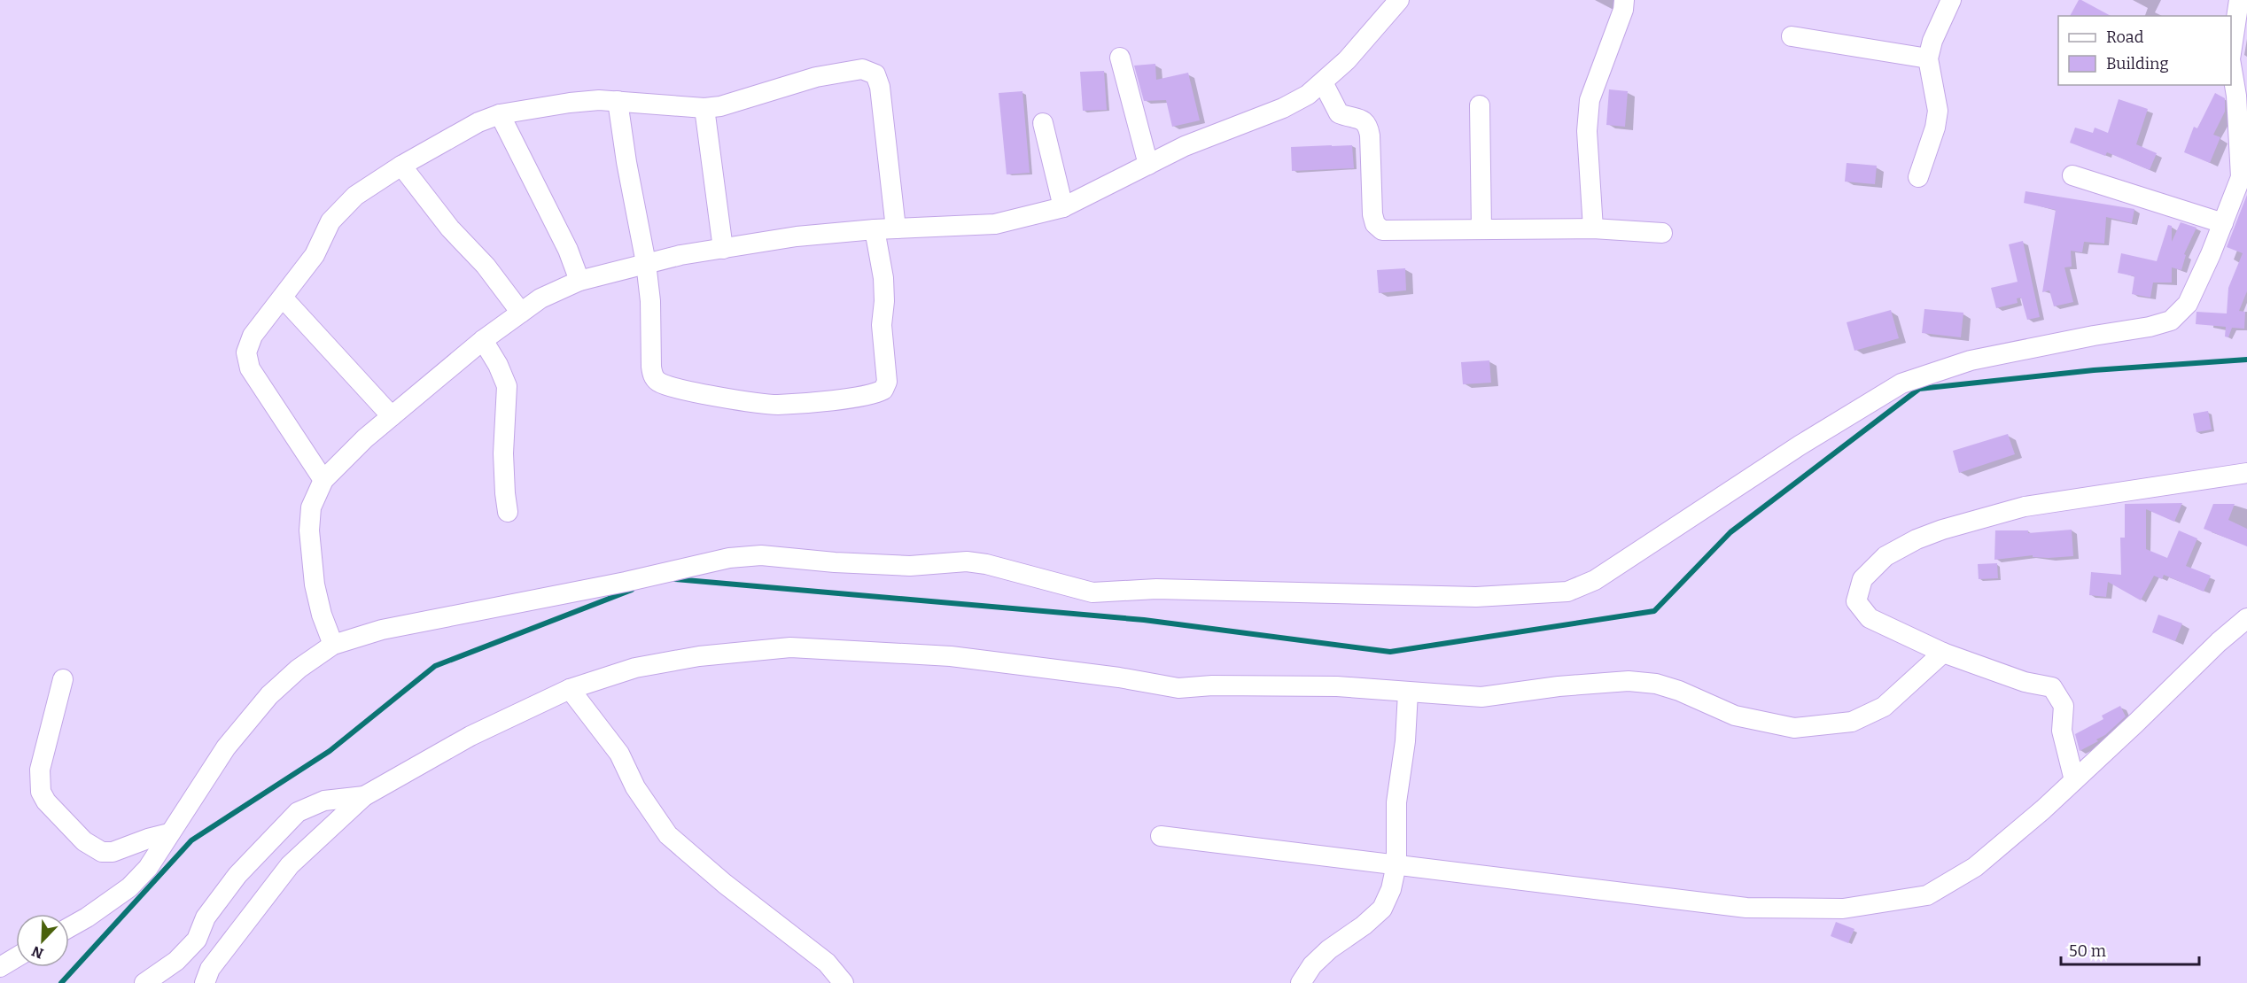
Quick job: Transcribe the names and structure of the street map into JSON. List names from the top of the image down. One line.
{"legend":["Road","Building"],"scale_bar":"50 m","north":"bottom left"}
